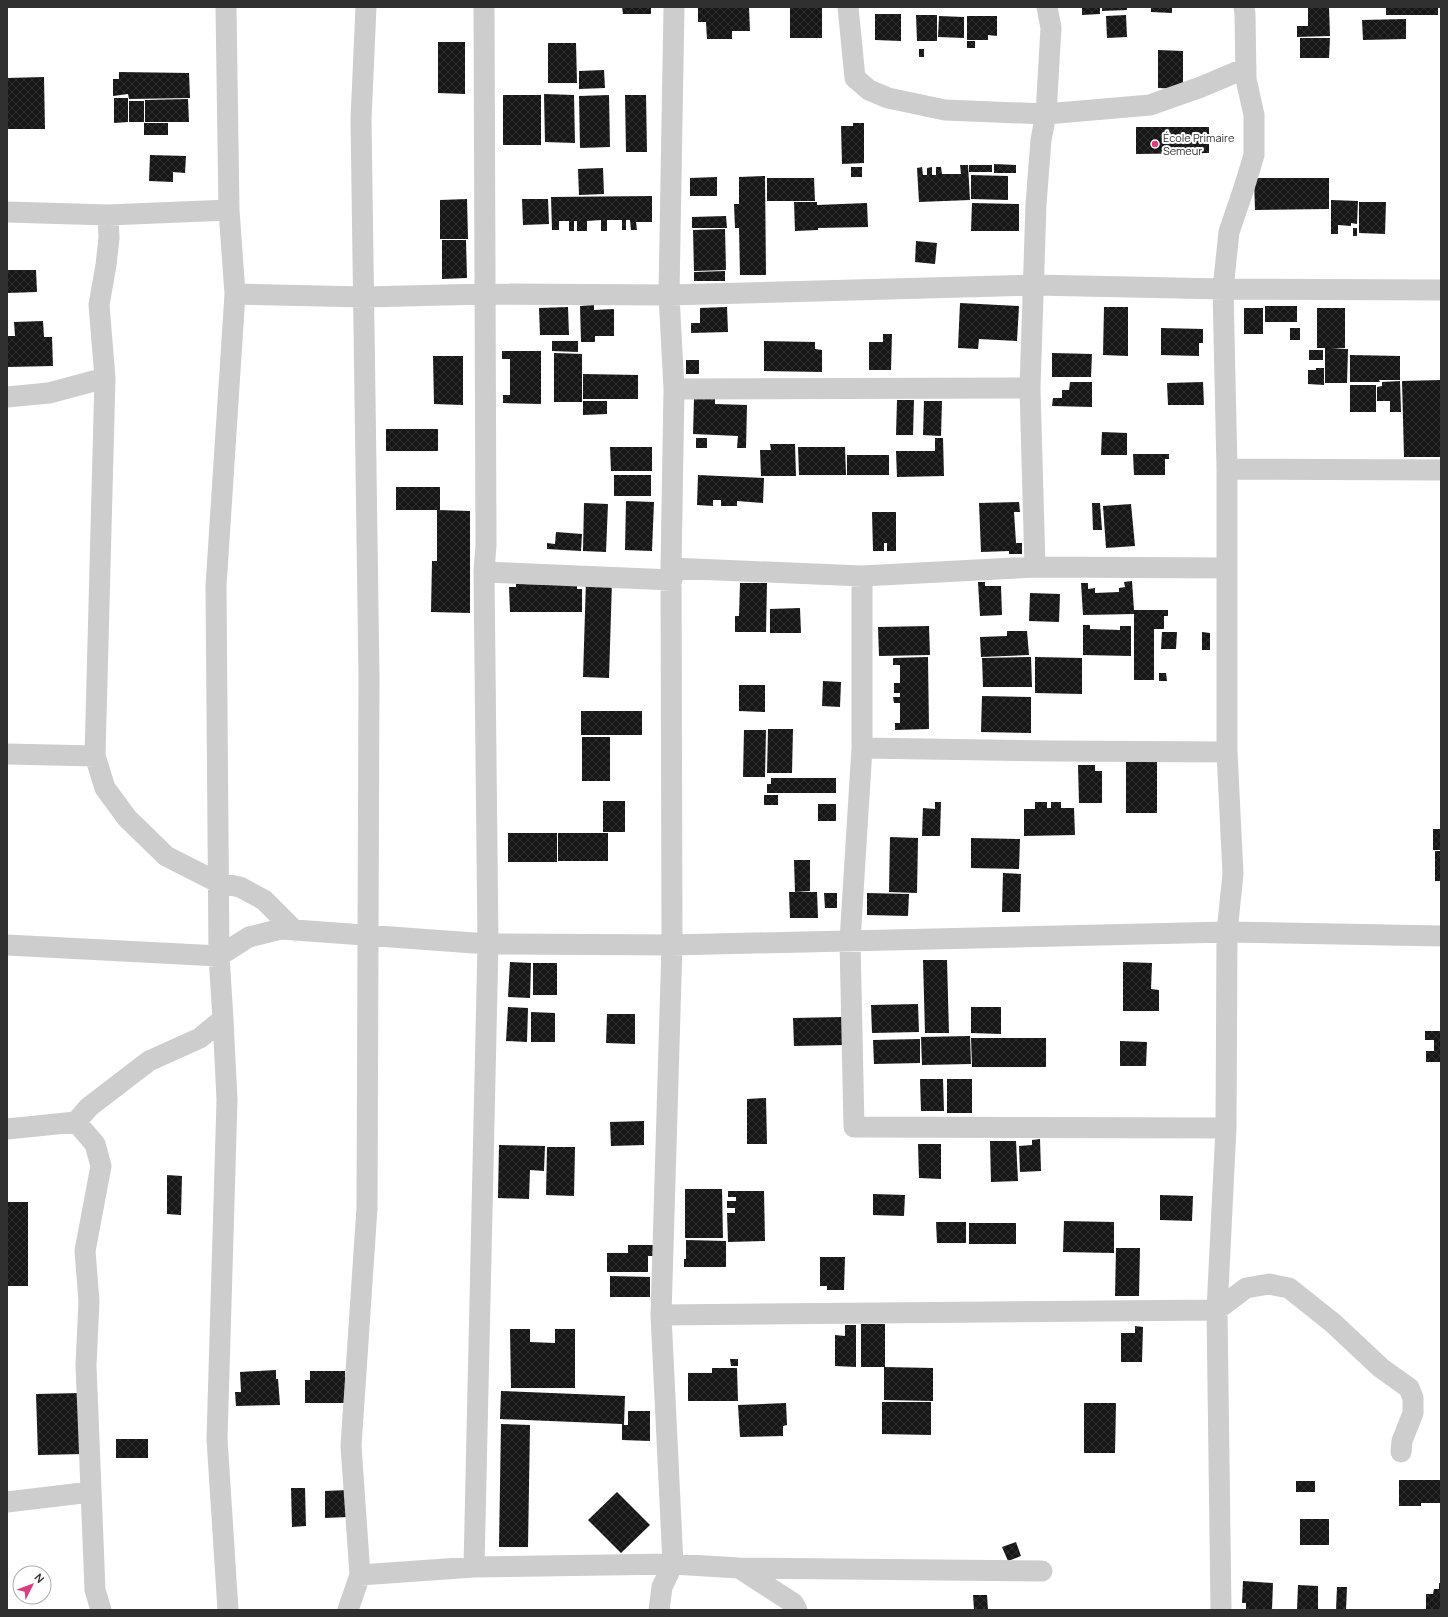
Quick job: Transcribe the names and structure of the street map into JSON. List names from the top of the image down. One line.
{"places":["École Primaire Semeur"],"north":"top right"}
